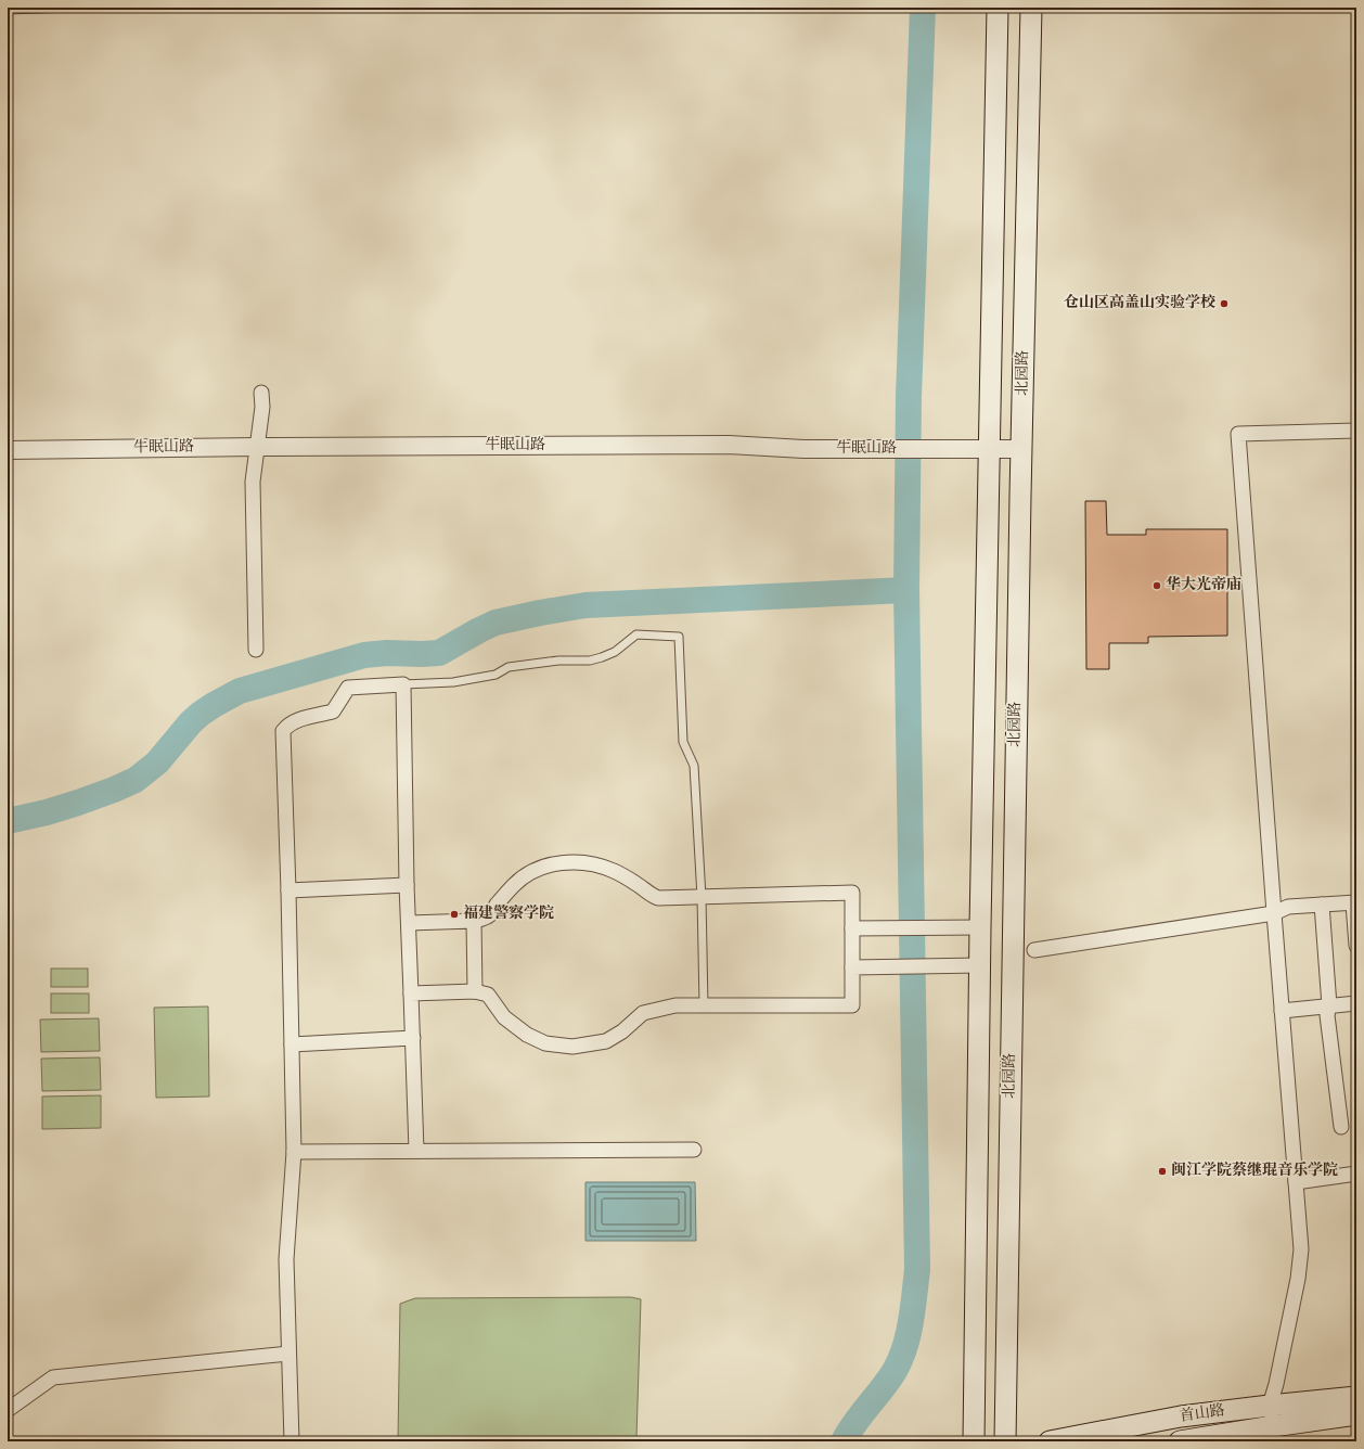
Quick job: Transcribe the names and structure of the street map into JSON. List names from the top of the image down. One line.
{"streets":{"main road":["北园路","首山路"],"street":["牛眠山路"]},"crossings":[["北园路","牛眠山路"]],"places":["仓山区高盖山实验学校","华大光帝庙","福建警察学院","闽江学院蔡继琨音乐学院"]}
